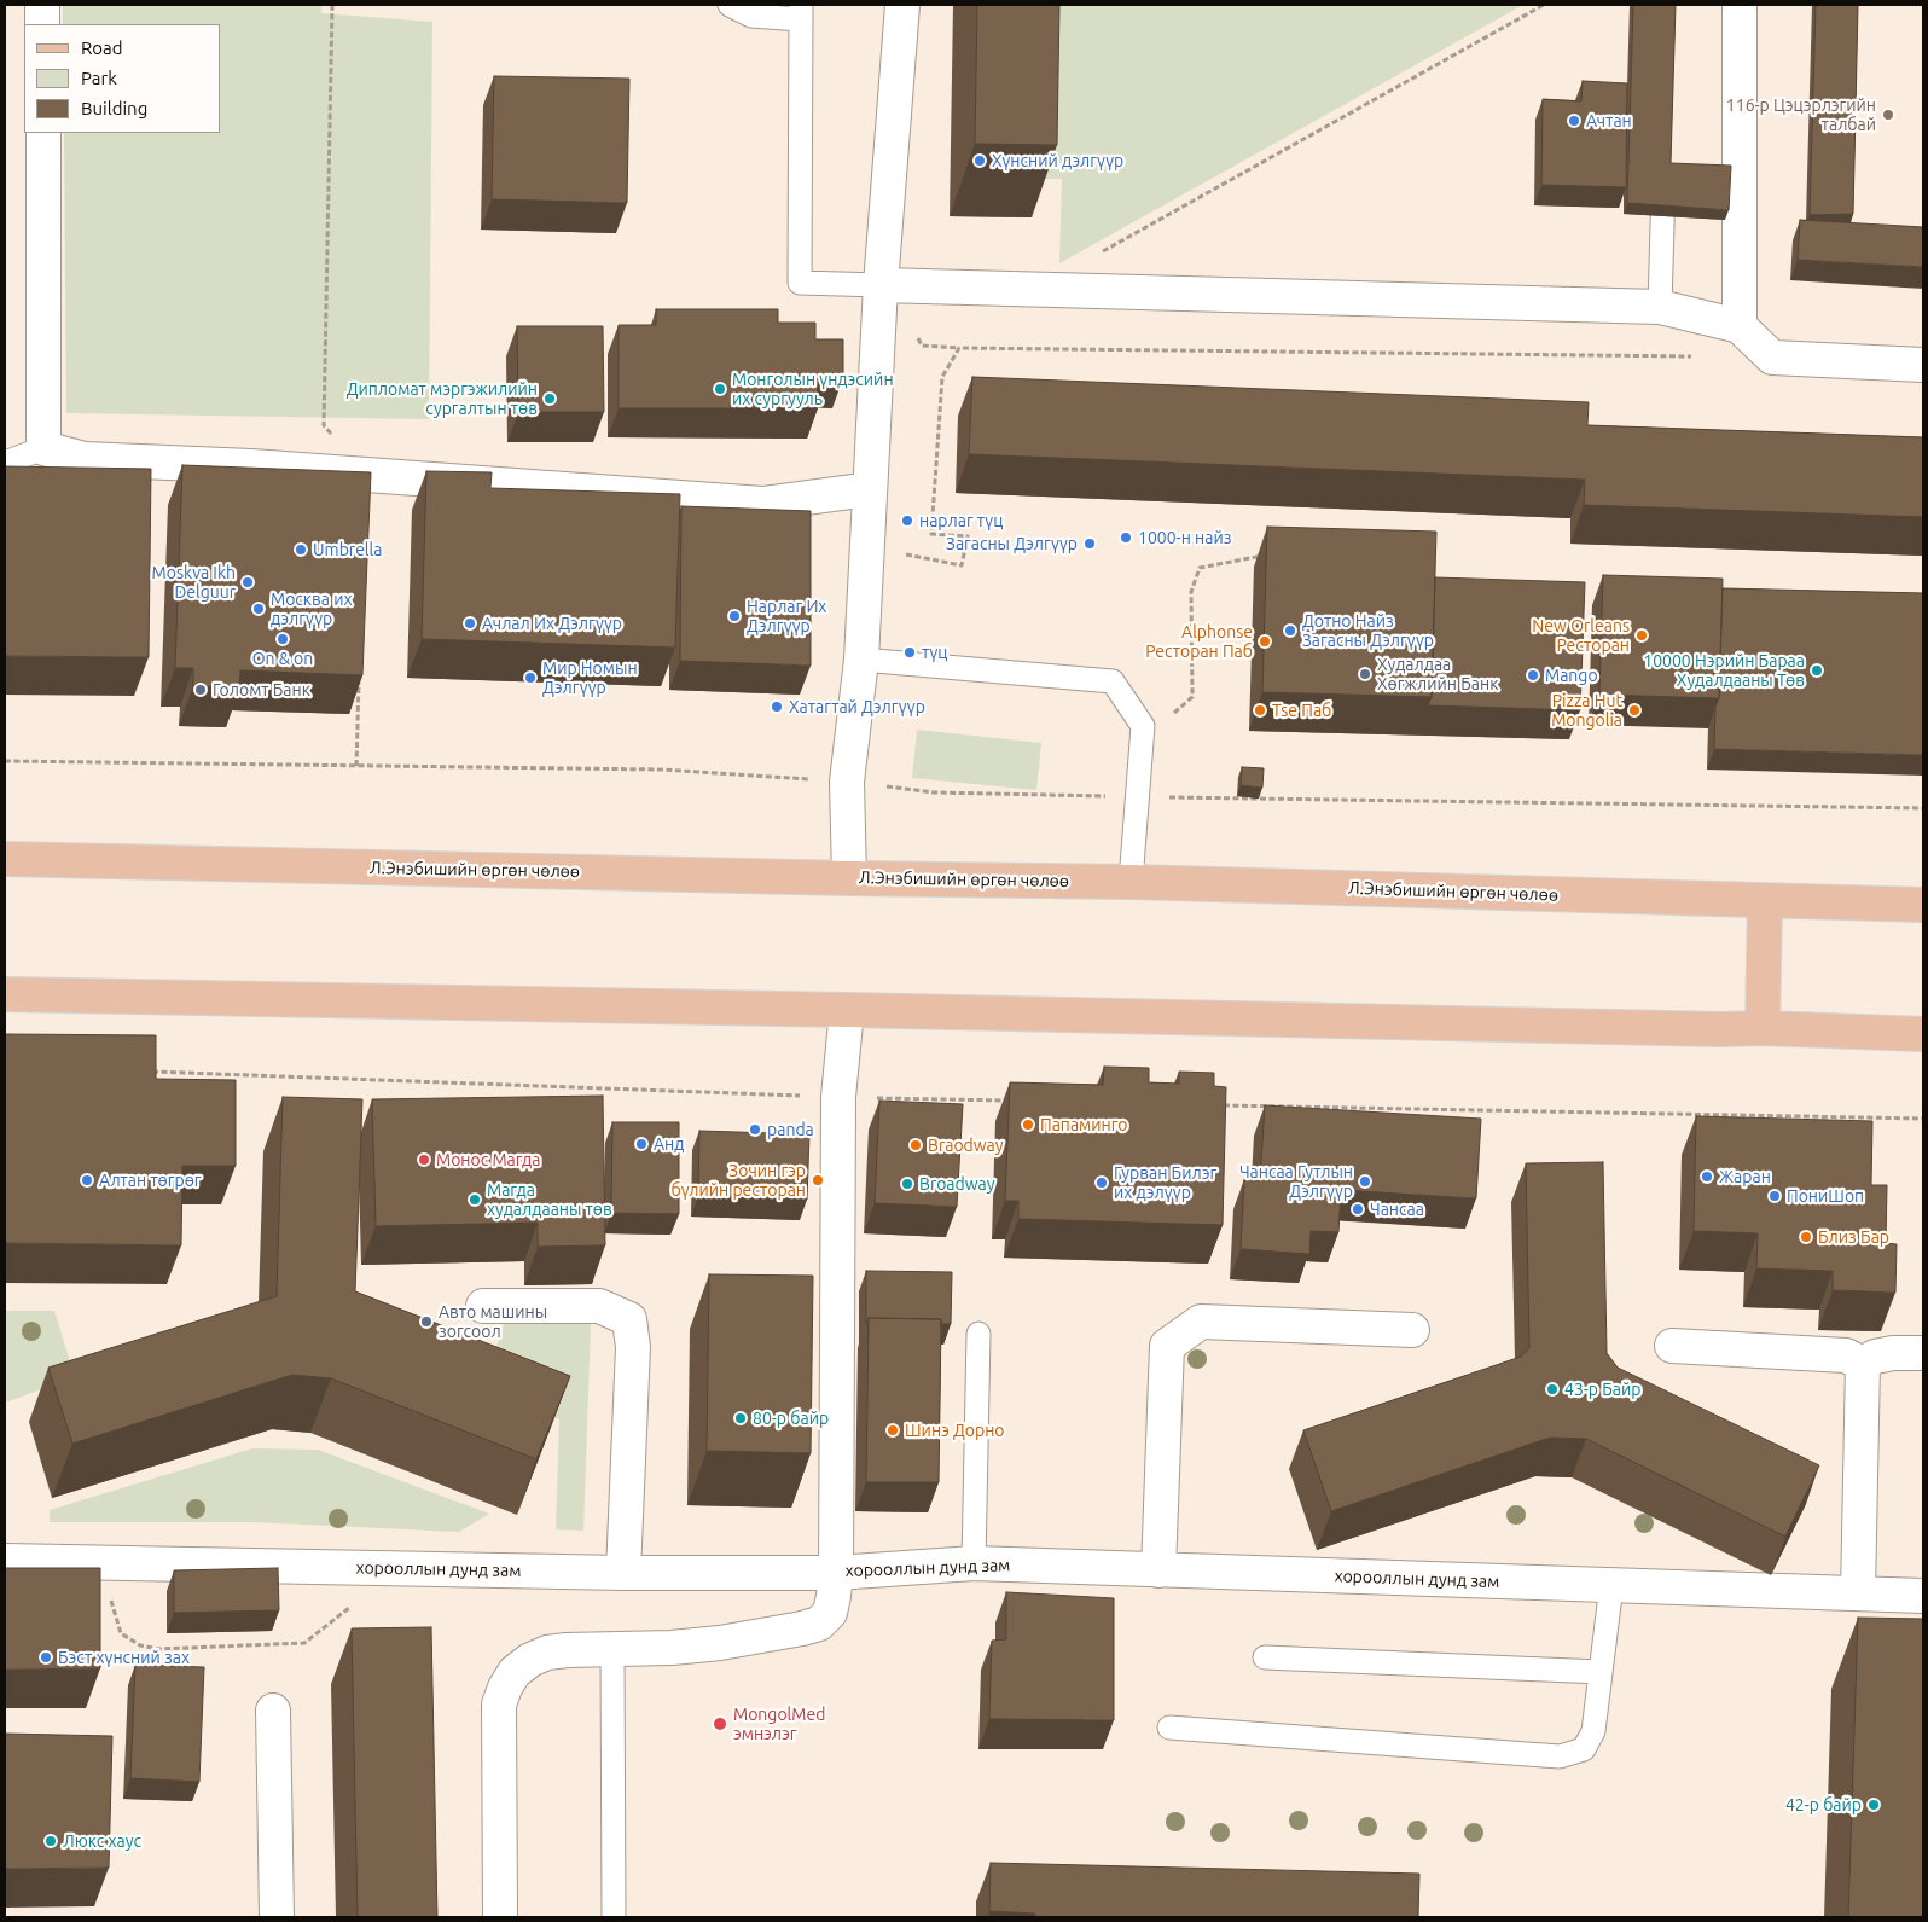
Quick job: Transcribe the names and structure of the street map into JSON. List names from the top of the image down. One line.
{"streets":{"main road":["Л.Энэбишийн өргөн чөлөө"],"street":["хорооллын дунд зам"]},"places":["116-р Цэцэрлэгийн талбай","Ачтан","Хүнсний дэлгүүр","Монголын үндэсийн их сургууль","Дипломат мэргэжилийн сургалтын төв","нарлаг түц","1000-н найз","Загасны Дэлгүүр","Umbrella","Moskva Ikh Delguur","Москва их дэлгүүр","Нарлаг Их Дэлгүүр","Ачлал Их Дэлгүүр","Дотно Найз Загасны Дэлгүүр","New Orleans Ресторан","On & on","Alphonse Ресторан Паб","түц","10000 Нэрийн Бараа Худалдааны Төв","Худалдаа Хөгжлийн Банк","Mango","Мир Номын Дэлгүүр","Голомт Банк","Хатагтай Дэлгүүр","Tse Паб","Pizza Hut Mongolia","Папаминго","panda","Анд","Braodway","Монос Магда","Жаран","Алтан төгрөг","Зочин гэр бүлийн ресторан","Чансаа Гутлын Дэлгүүр","Гурван Билэг их дэлүүр","Broadway","ПониШоп","Магда худалдааны төв","Чансаа","Близ Бар","Авто машины зогсоол","43-р Байр","80-р байр","Шинэ Дорно","Бэст хүнсний зах","MongolMed эмнэлэг","42-p байр","Люкс хаус"],"legend":["Road","Park","Building"]}
